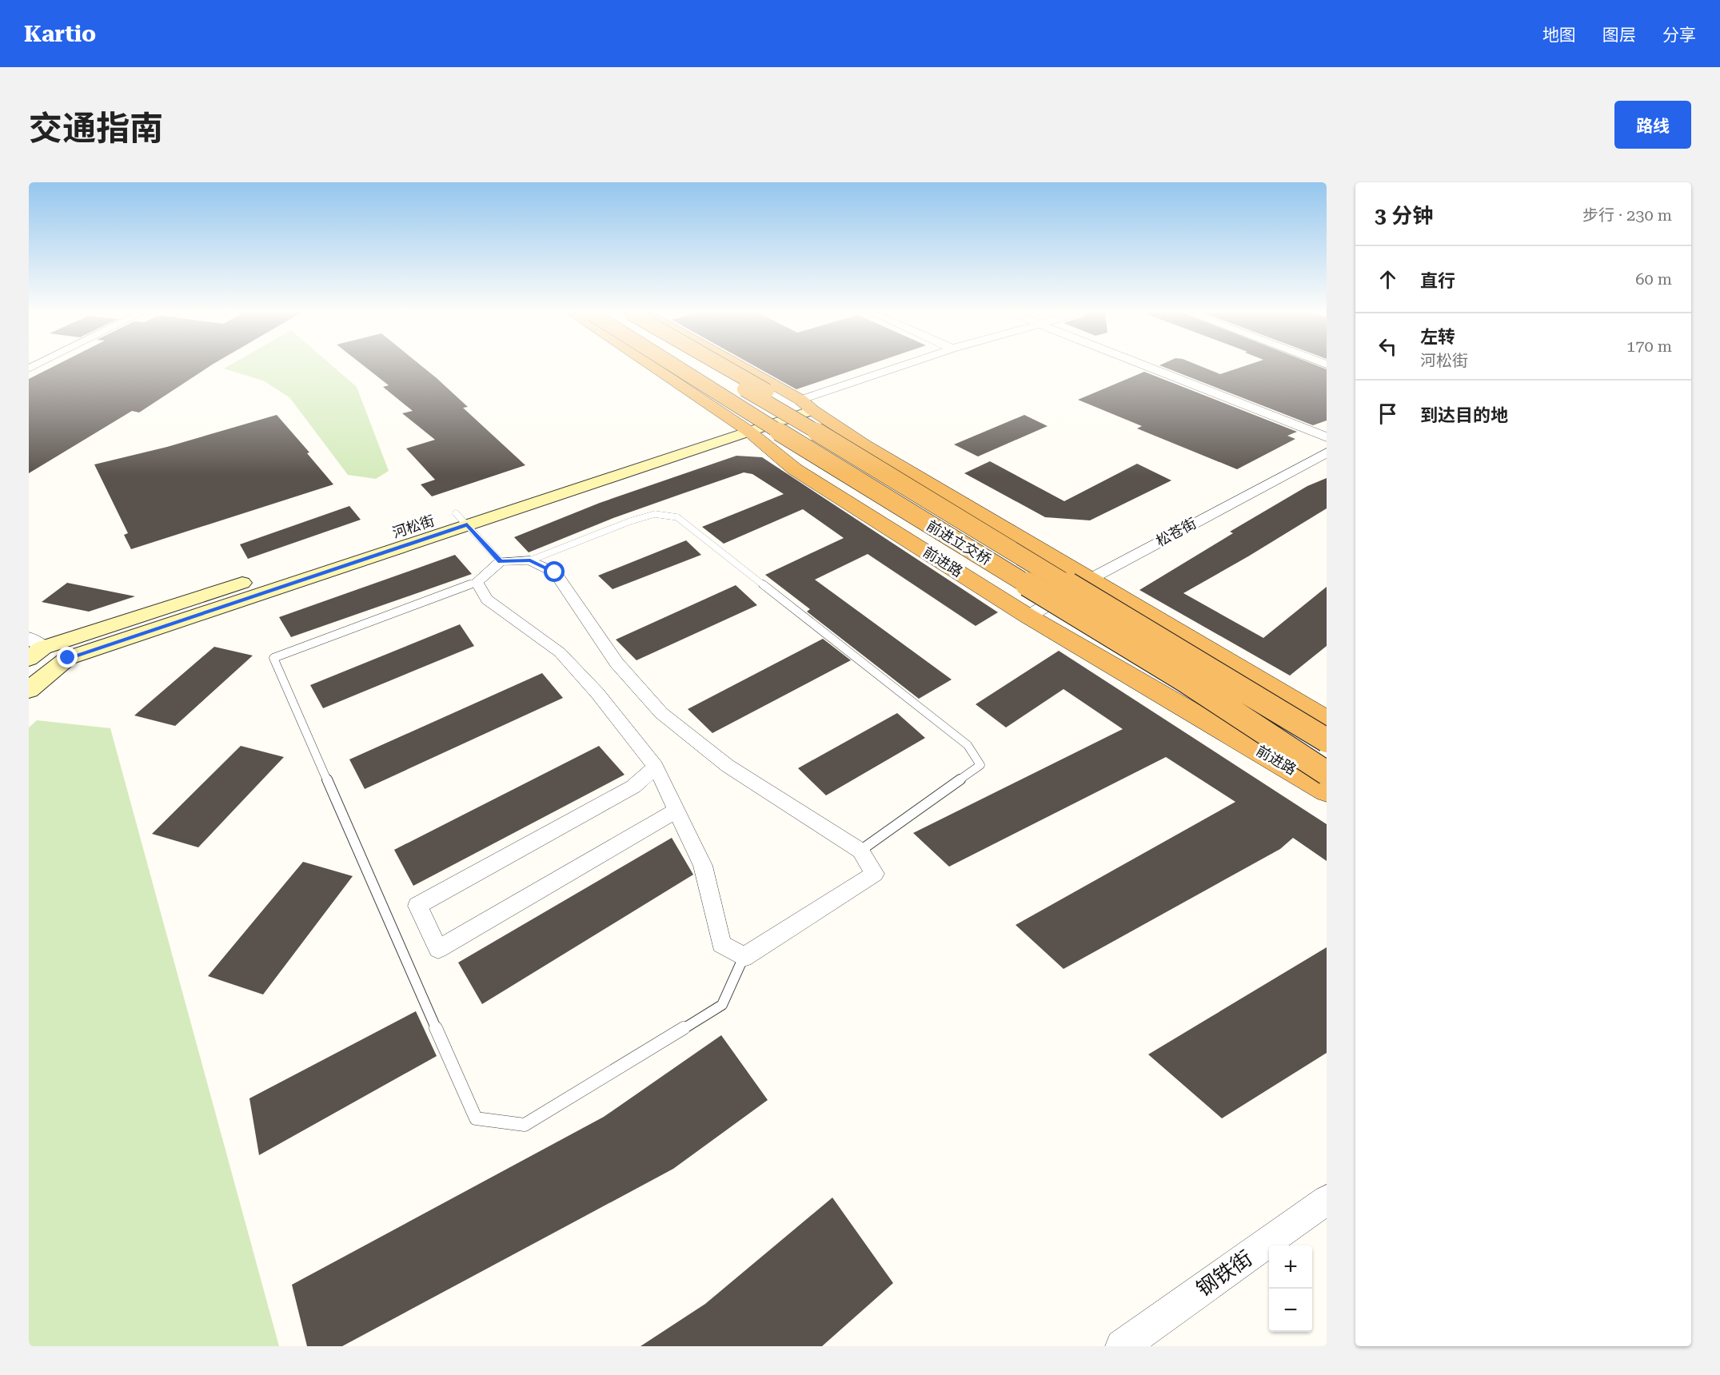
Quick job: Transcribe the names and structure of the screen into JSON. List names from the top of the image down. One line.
{"streets":{"highway":["前进立交桥","前进路"],"main road":["河松街"],"street":["松苍街","钢铁街"]},"crossings":[["河松街","前进路"],["松苍街","前进路"]],"page":{"header":"Kartio","nav":["地图","图层","分享"],"title":"交通指南","buttons":"路线","heading":["3 分钟","步行 · 230 m"],"list":[["直行","60 m"],["左转","河松街","170 m"],"到达目的地"],"map_buttons":["+","−"]}}
